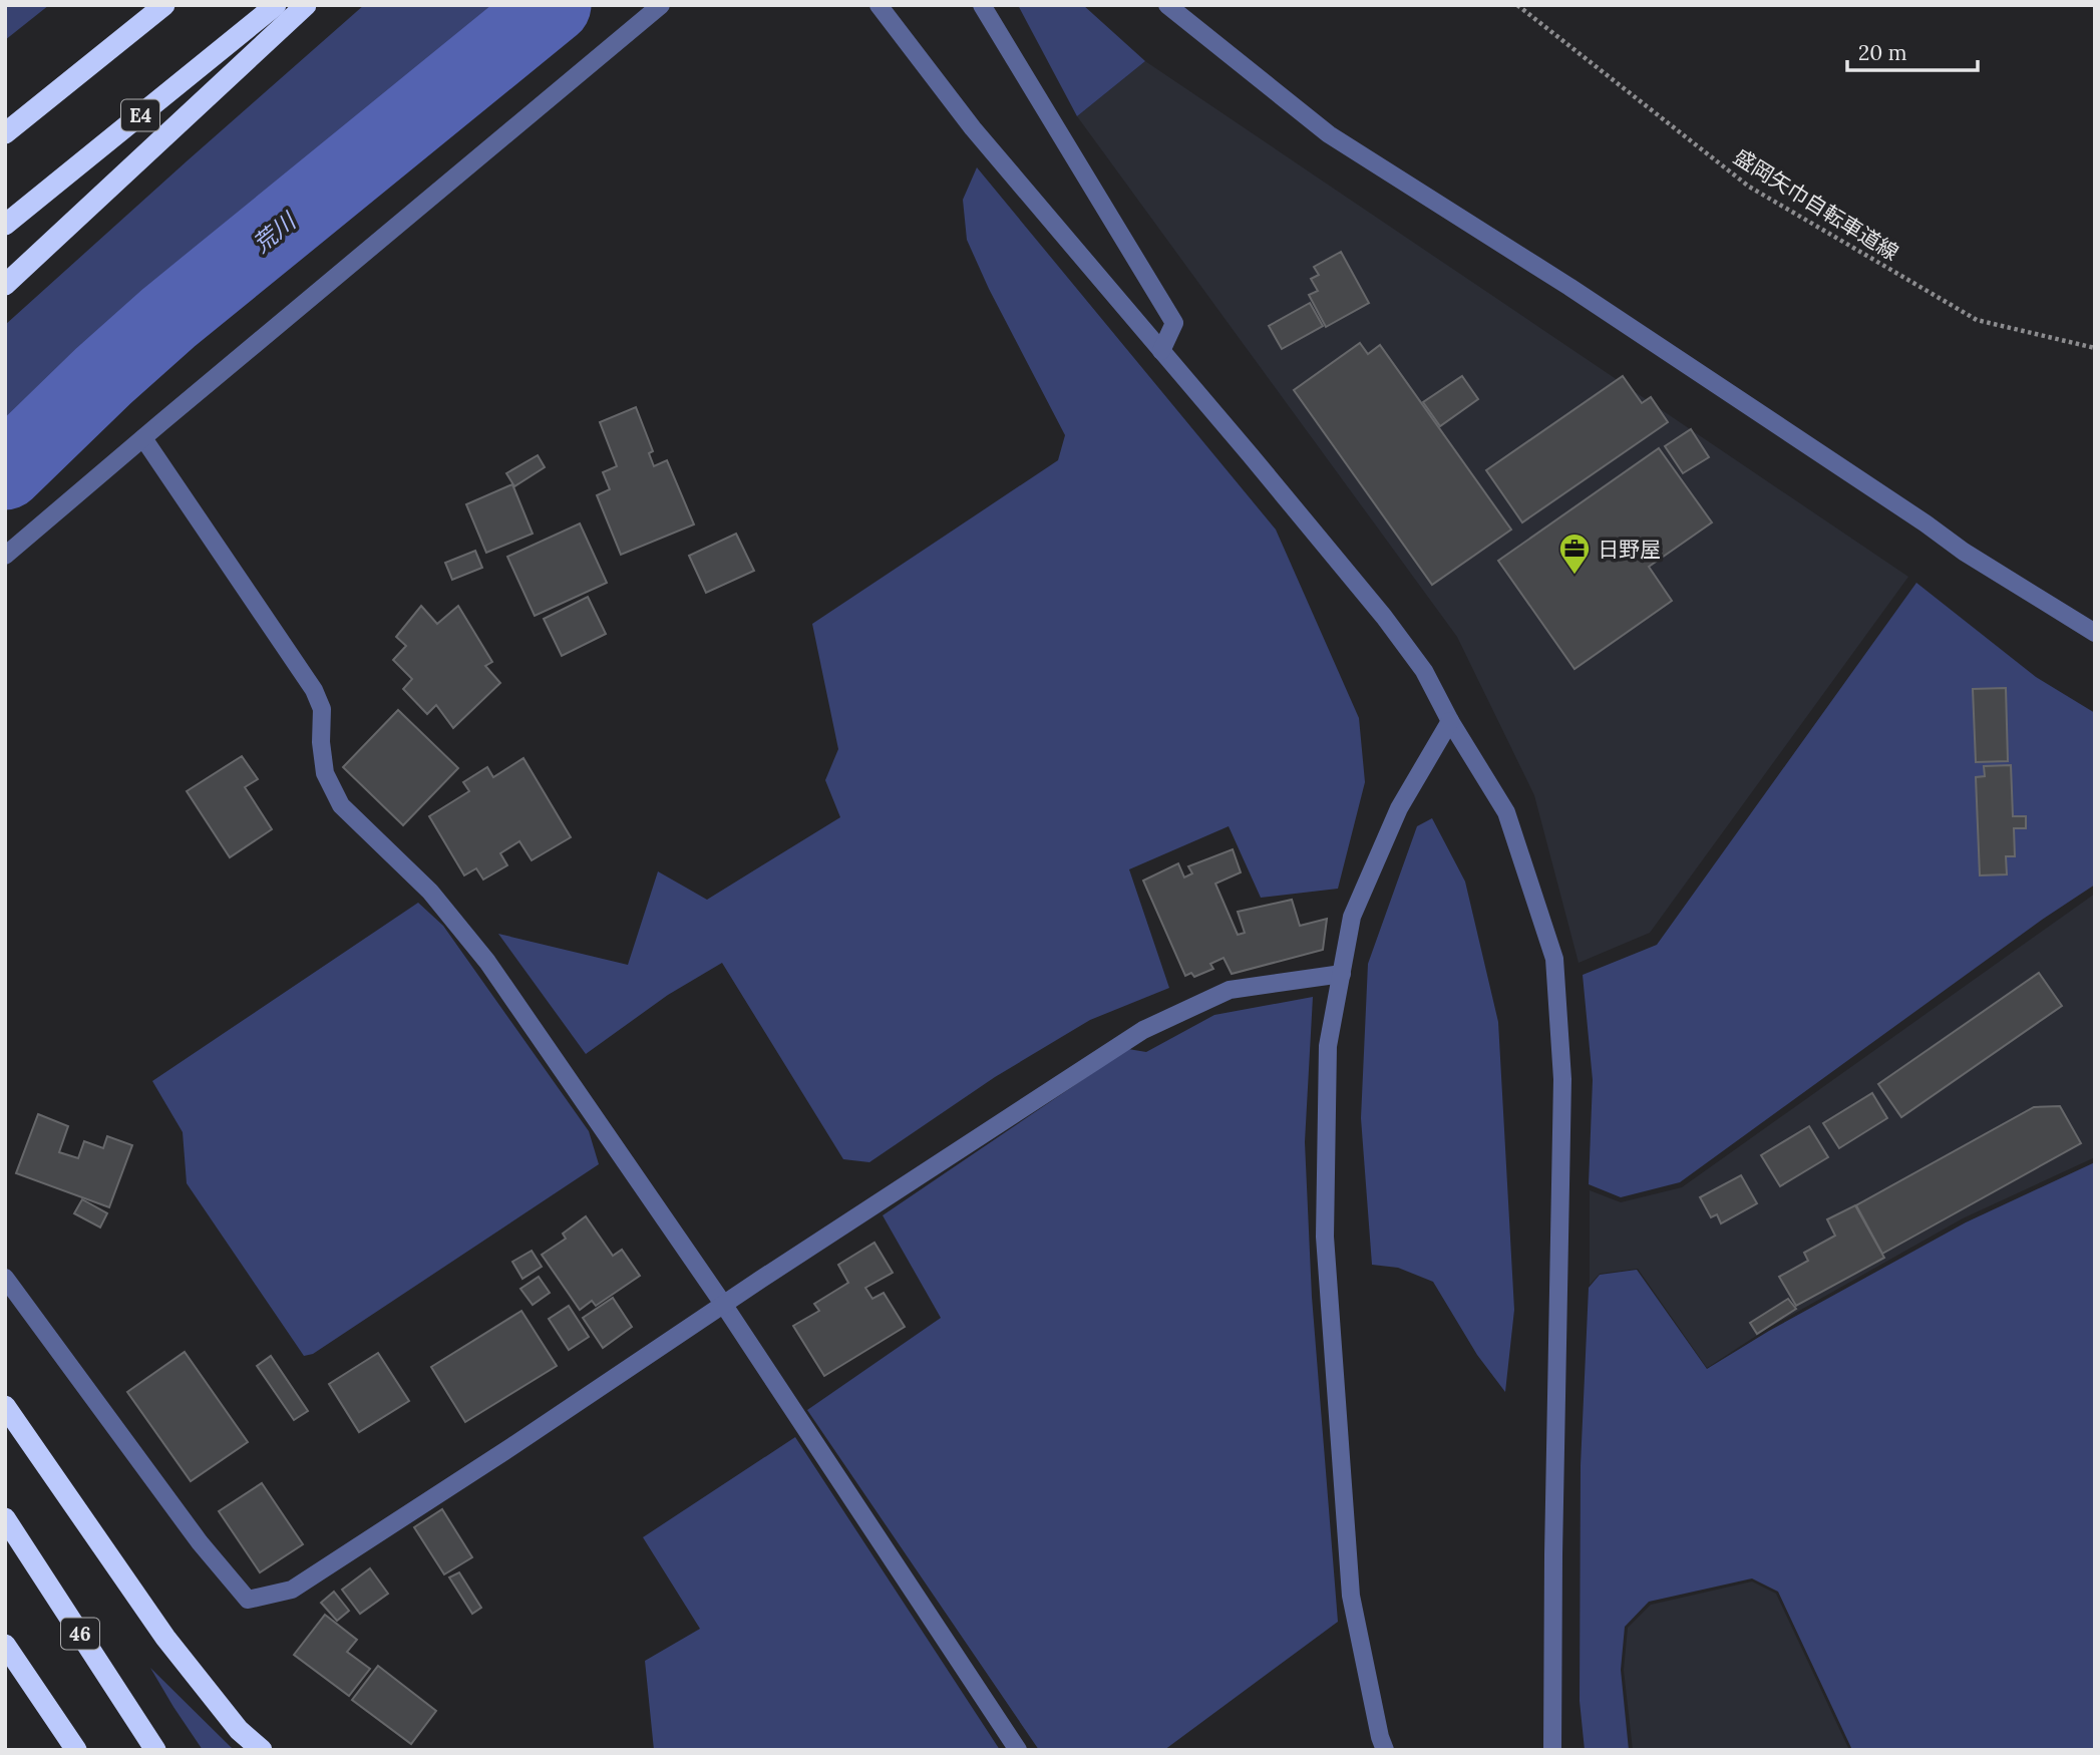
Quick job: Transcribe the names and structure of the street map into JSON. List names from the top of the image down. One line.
{"streets":{"highway":["E4","46"],"path":["盛岡矢巾自転車道線"]},"water":["荒川"],"places":{"office":["日野屋"]},"scale_bar":"20 m"}
